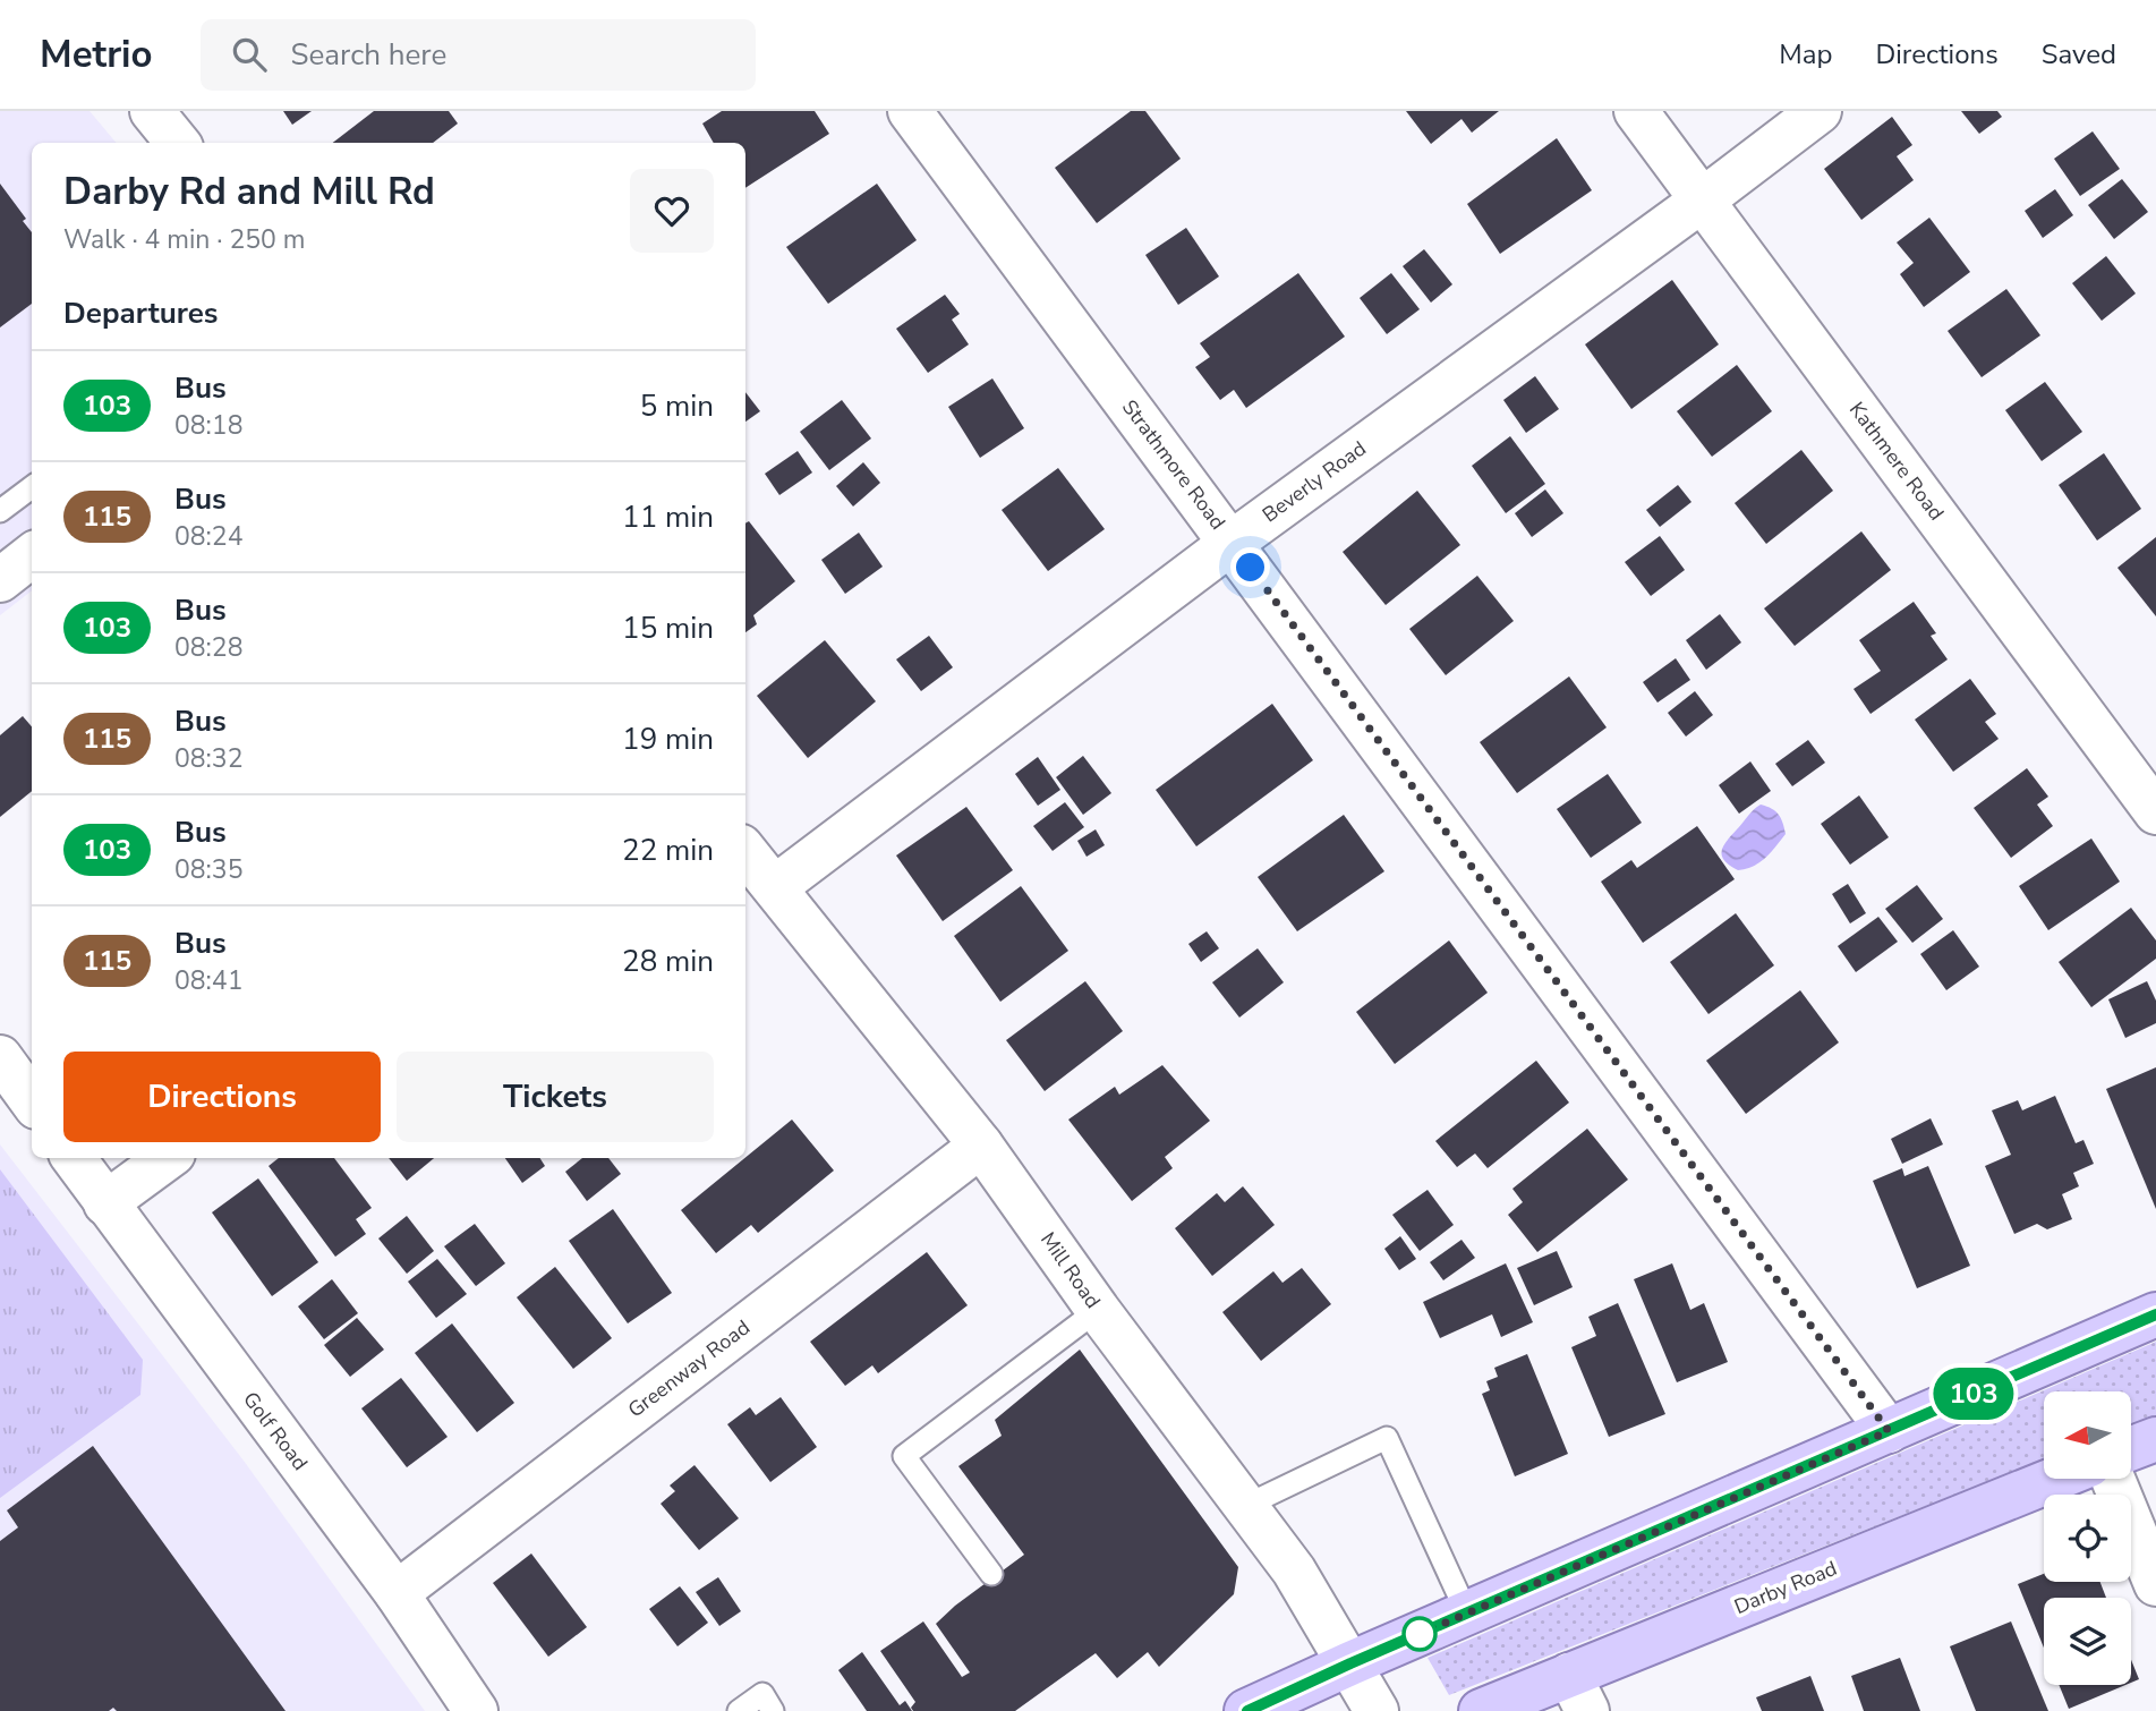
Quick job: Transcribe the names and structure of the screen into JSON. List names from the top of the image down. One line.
{"streets":{"main road":["Darby Road"],"street":["Kathmere Road","Strathmore Road","Beverly Road","Mill Road","Greenway Road","Golf Road"]},"crossings":[["Kathmere Road","Beverly Road"],["Strathmore Road","Beverly Road"],["Beverly Road","Mill Road"],["Mill Road","Greenway Road"],["Greenway Road","Golf Road"]],"lines":["bus line 103"],"north":"left","page":{"header":"Metrio","search":"Search here","nav":["Map","Directions","Saved"],"on_map":"103","heading":[["Darby Rd and Mill Rd","Walk · 4 min · 250 m"],"Departures"],"list":[{"mark":"103","name":"Bus","note":"08:18","value":"5 min"},{"mark":"115","name":"Bus","note":"08:24","value":"11 min"},{"mark":"103","name":"Bus","note":"08:28","value":"15 min"},{"mark":"115","name":"Bus","note":"08:32","value":"19 min"},{"mark":"103","name":"Bus","note":"08:35","value":"22 min"},{"mark":"115","name":"Bus","note":"08:41","value":"28 min"}],"buttons":["Directions","Tickets"]}}
